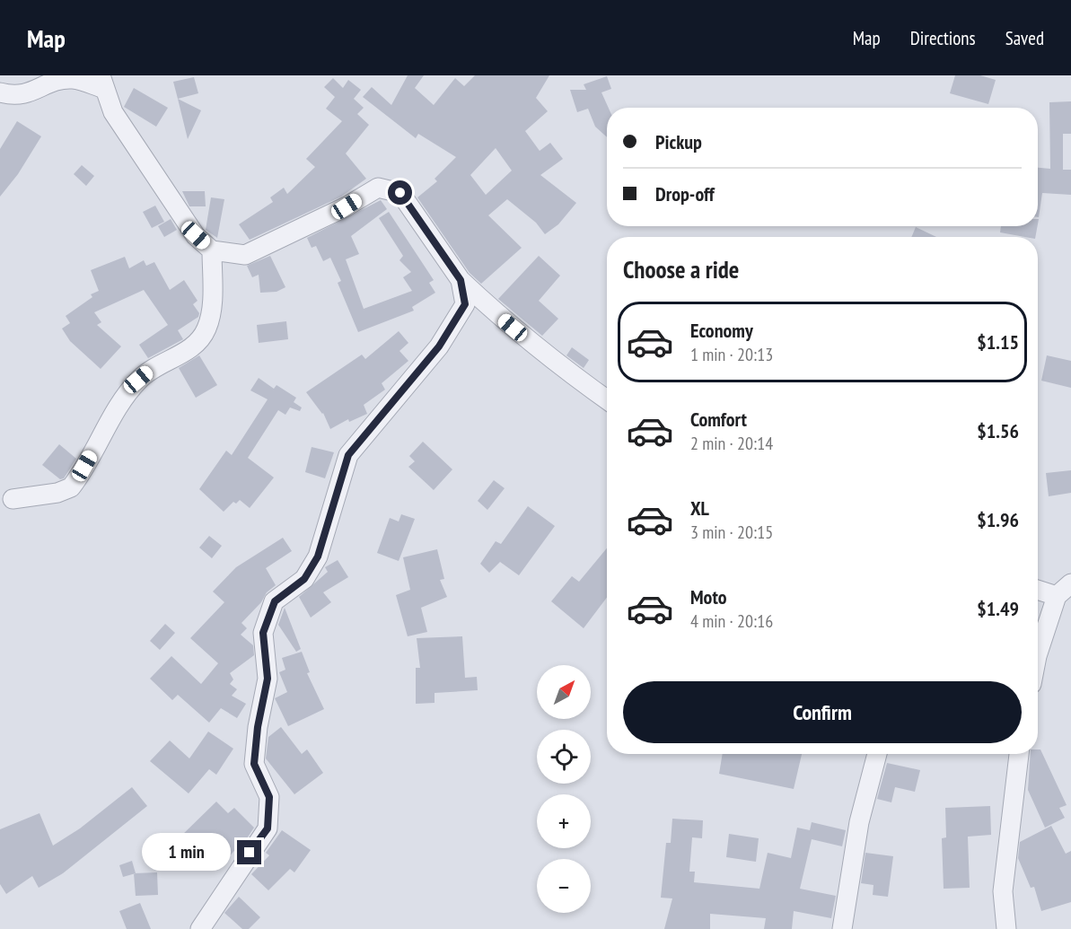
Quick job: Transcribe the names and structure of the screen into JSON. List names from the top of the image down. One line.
{"north":"top right","page":{"header":"Map","nav":["Map","Directions","Saved"],"banner":["Pickup","Drop-off"],"heading":"Choose a ride","list":[{"name":"Economy","note":"1 min · 20:13","value":"$1.15"},{"name":"Comfort","note":"2 min · 20:14","value":"$1.56"},{"name":"XL","note":"3 min · 20:15","value":"$1.96"},{"name":"Moto","note":"4 min · 20:16","value":"$1.49"}],"map_buttons":["+","−"],"buttons":"Confirm","bubble":"1 min"}}
